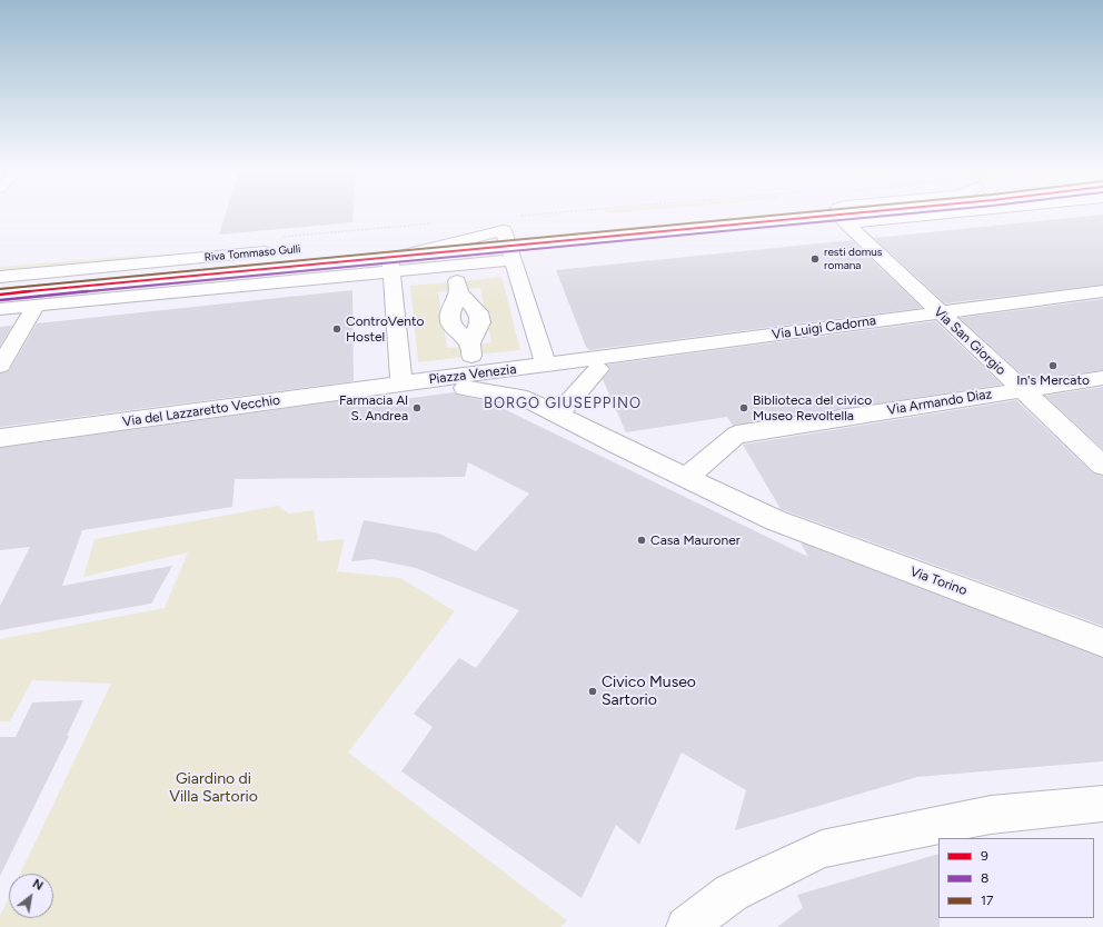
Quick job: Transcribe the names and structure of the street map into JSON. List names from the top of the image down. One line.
{"streets":{"street":["Riva Tommaso Gulli","Via Luigi Cadorna","Via San Giorgio","Piazza Venezia","Via Armando Diaz","Via del Lazzaretto Vecchio","Via Torino"]},"crossings":[["Via Luigi Cadorna","Via San Giorgio"],["Via Luigi Cadorna","Piazza Venezia"],["Via San Giorgio","Via Armando Diaz"],["Piazza Venezia","Via Armando Diaz"],["Piazza Venezia","Via del Lazzaretto Vecchio"],["Piazza Venezia","Via Torino"],["Via Armando Diaz","Via Torino"]],"districts":["BORGO GIUSEPPINO"],"parks":["Giardino di Villa Sartorio"],"places":["resti domus romana","ControVento Hostel","In's Mercato","Farmacia Al S. Andrea","Biblioteca del civico Museo Revoltella","Casa Mauroner","Civico Museo Sartorio"],"lines":["transit line 9","transit line 8","transit line 17"],"legend":["9","8","17"],"north":"top right"}
